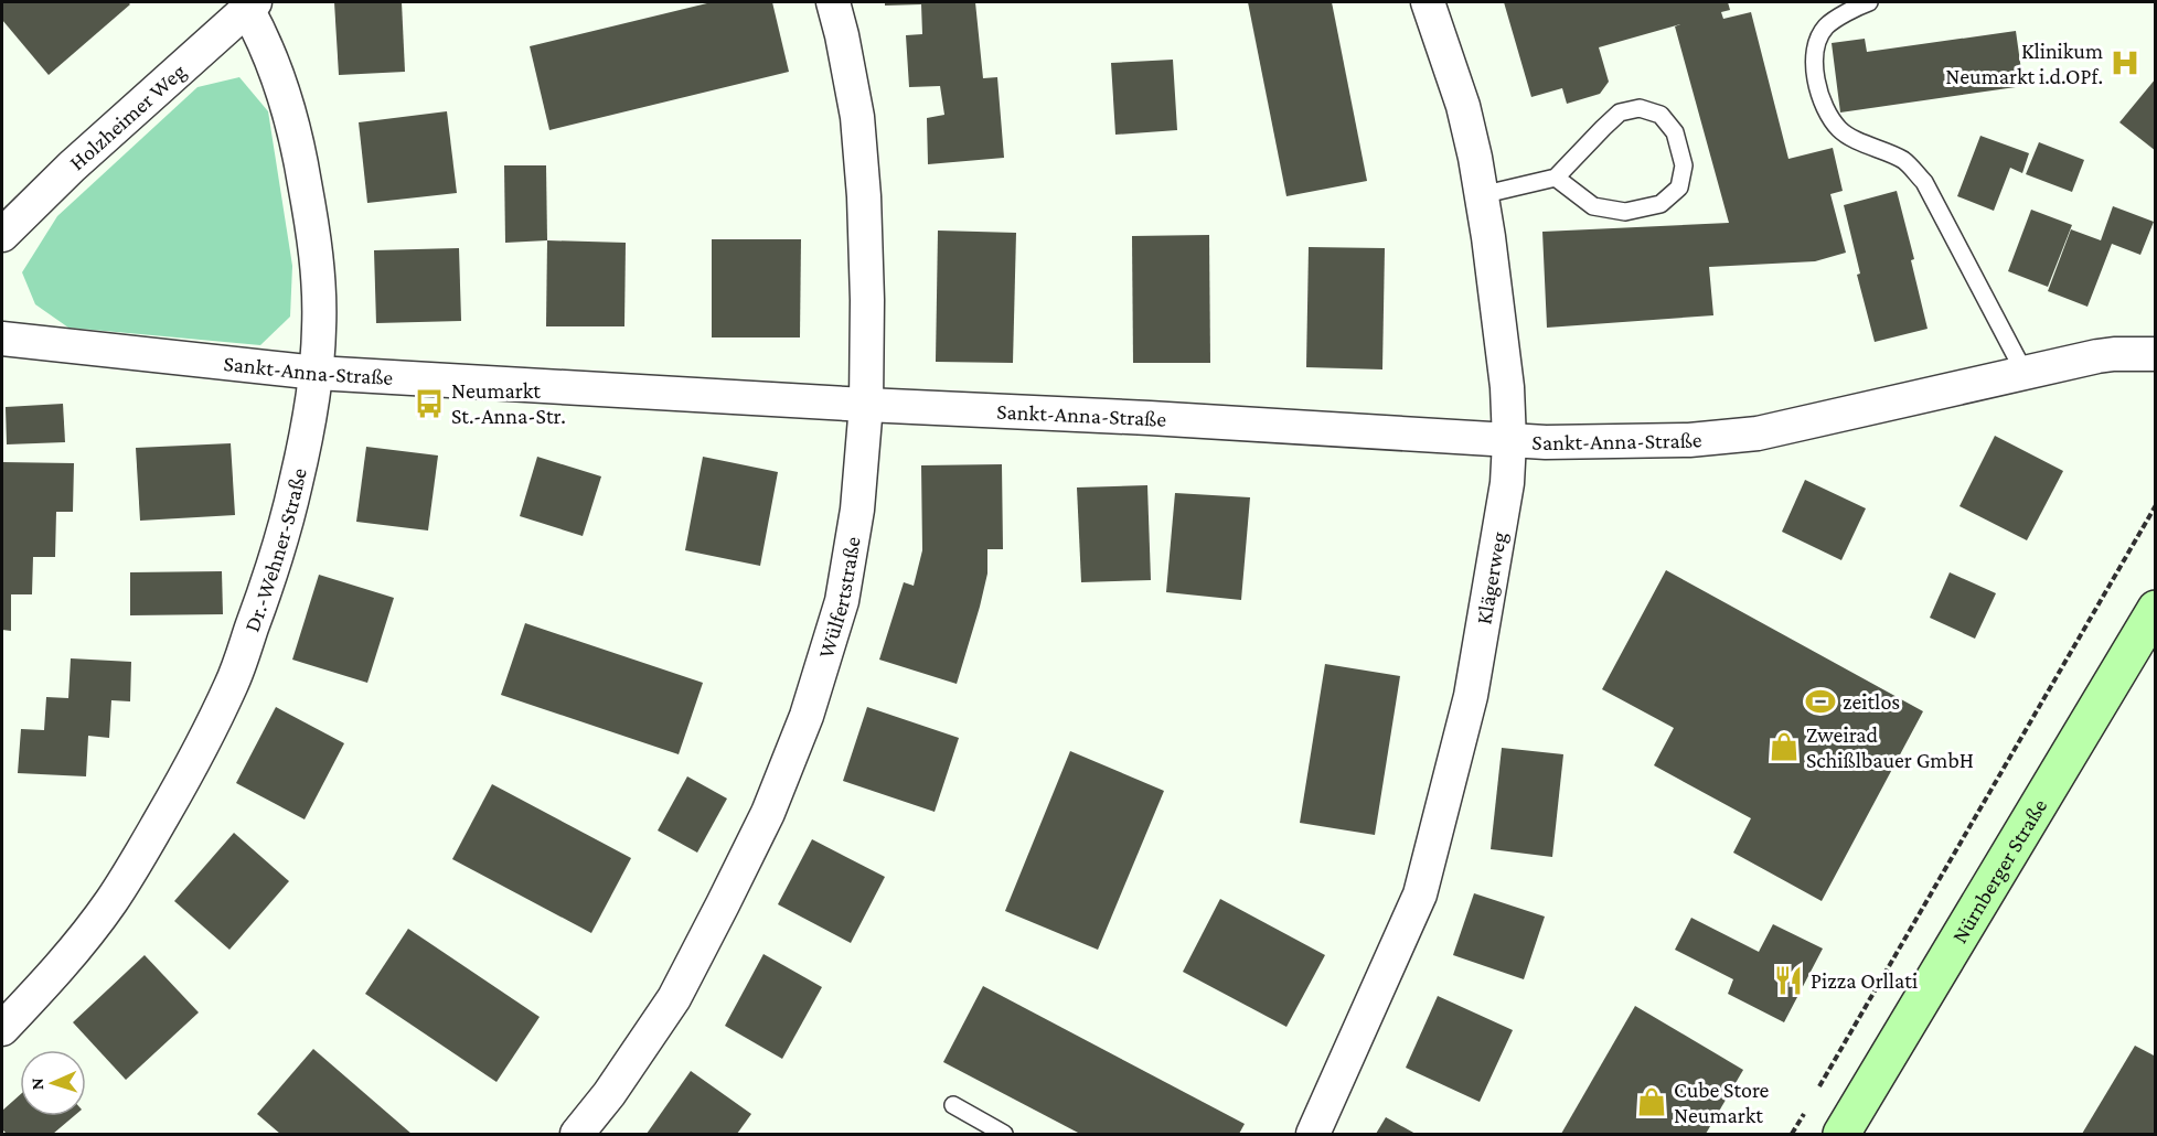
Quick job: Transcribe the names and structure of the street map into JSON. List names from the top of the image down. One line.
{"streets":{"main road":["Nürnberger Straße"],"street":["Holzheimer Weg","Sankt-Anna-Straße","Dr.-Wehner-Straße","Klägerweg","Wülfertstraße"]},"crossings":[["Holzheimer Weg","Dr.-Wehner-Straße"],["Sankt-Anna-Straße","Dr.-Wehner-Straße"],["Sankt-Anna-Straße","Klägerweg"],["Sankt-Anna-Straße","Wülfertstraße"]],"places":{"hospital":["Klinikum Neumarkt i.d.OPf."],"bus stop":["Neumarkt St.-Anna-Str."],"sports":["zeitlos"],"shop":["Zweirad Schißlbauer GmbH","Cube Store Neumarkt"],"restaurant":["Pizza Orllati"]},"north":"left"}
